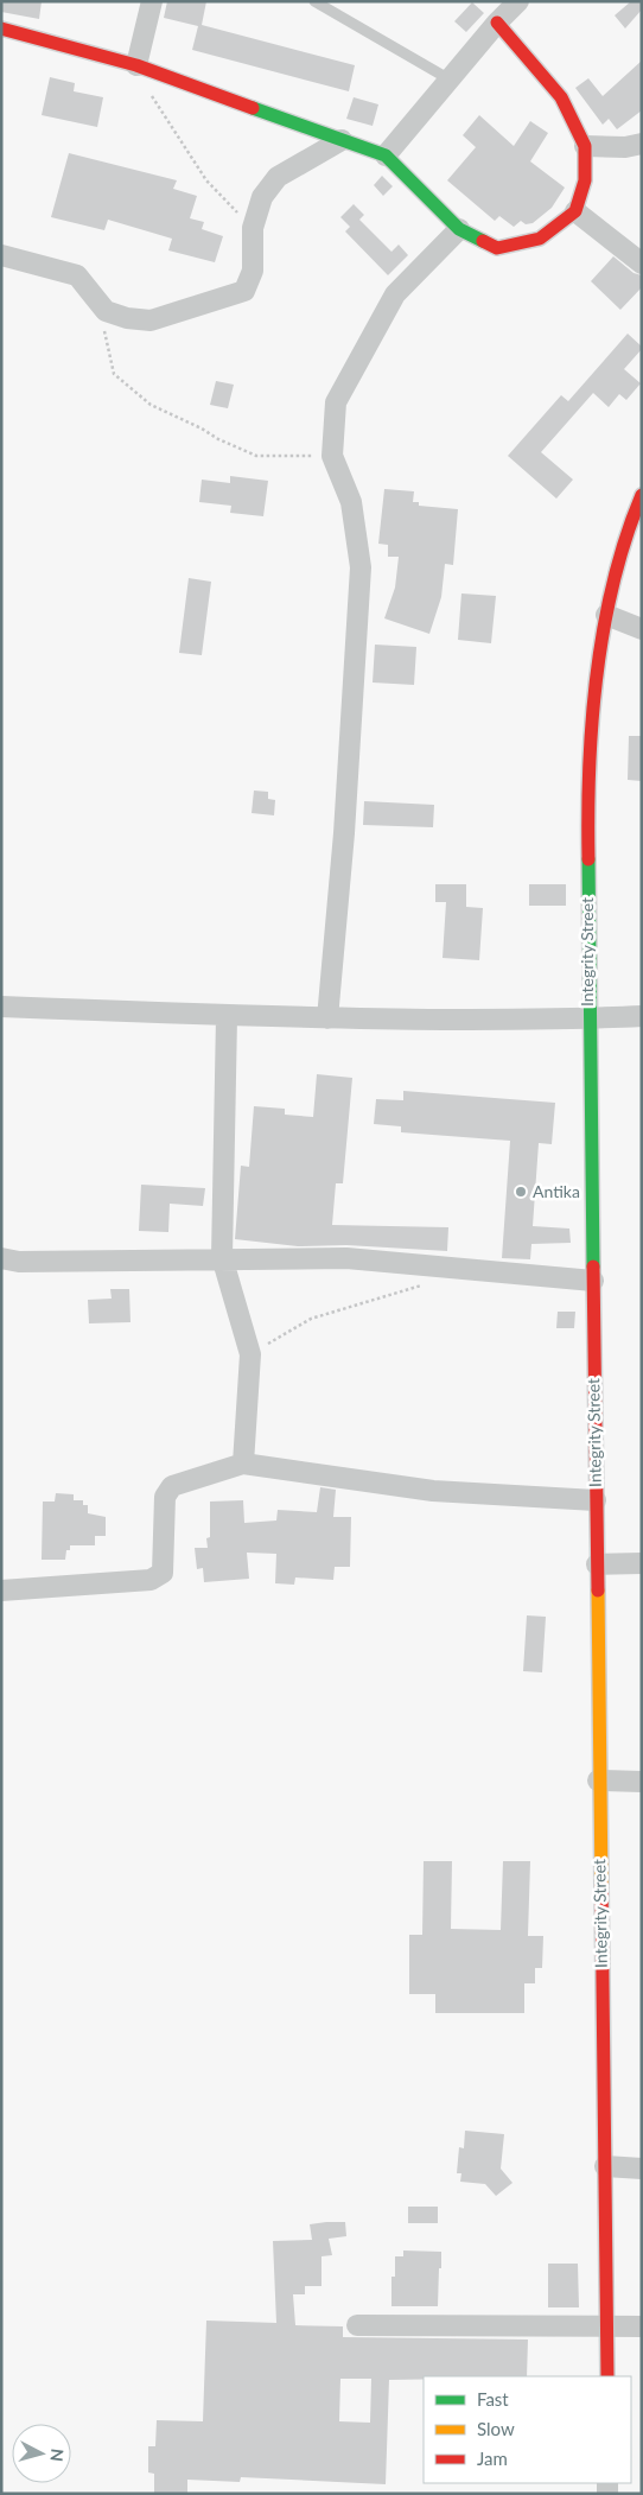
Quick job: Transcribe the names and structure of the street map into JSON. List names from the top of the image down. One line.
{"streets":{"street":["Integrity Street"]},"places":["Antika"],"legend":["Fast","Slow","Jam"],"north":"right"}
